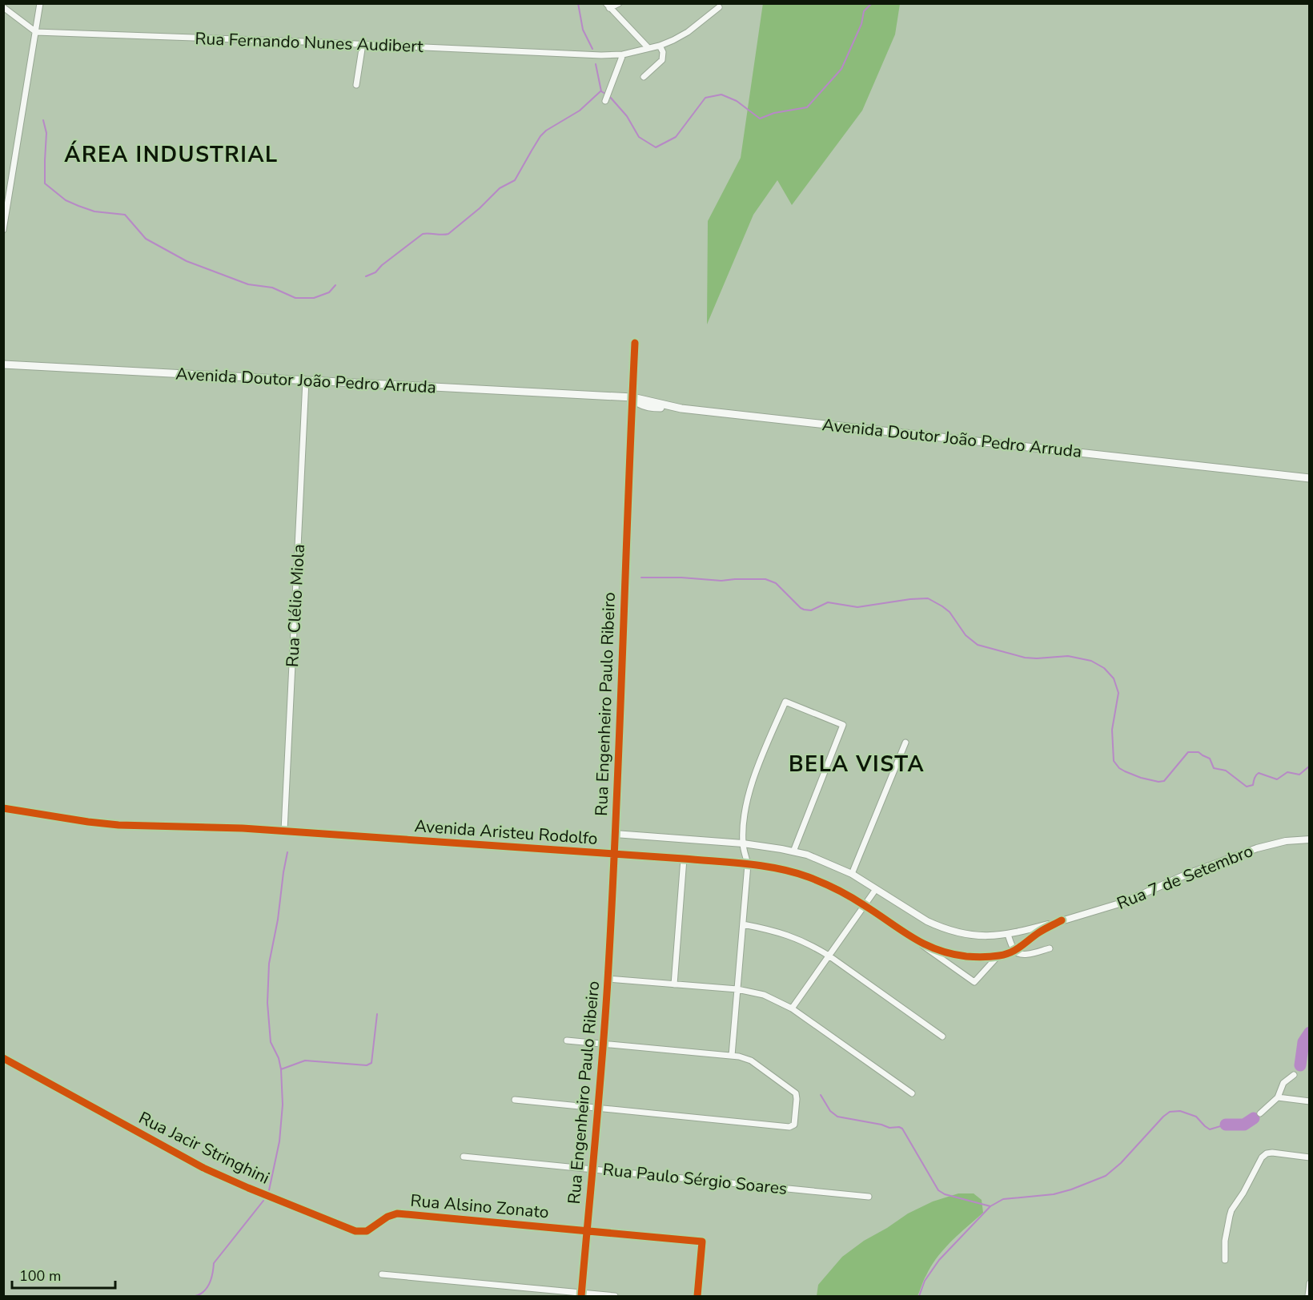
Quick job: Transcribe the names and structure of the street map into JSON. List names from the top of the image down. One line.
{"streets":{"main road":["Avenida Doutor João Pedro Arruda"],"street":["Rua Fernando Nunes Audibert","Rua Clélio Miola","Rua Engenheiro Paulo Ribeiro","Avenida Aristeu Rodolfo","Rua 7 de Setembro","Rua Jacir Stringhini","Rua Paulo Sérgio Soares","Rua Alsino Zonato"]},"crossings":[["Avenida Doutor João Pedro Arruda","Rua Clélio Miola"],["Avenida Doutor João Pedro Arruda","Rua Engenheiro Paulo Ribeiro"],["Rua Clélio Miola","Avenida Aristeu Rodolfo"],["Rua Engenheiro Paulo Ribeiro","Avenida Aristeu Rodolfo"],["Rua Engenheiro Paulo Ribeiro","Rua Paulo Sérgio Soares"],["Rua Engenheiro Paulo Ribeiro","Rua Alsino Zonato"],["Avenida Aristeu Rodolfo","Rua 7 de Setembro"],["Rua Jacir Stringhini","Rua Alsino Zonato"]],"districts":["ÁREA INDUSTRIAL","BELA VISTA"],"scale_bar":"100 m"}
